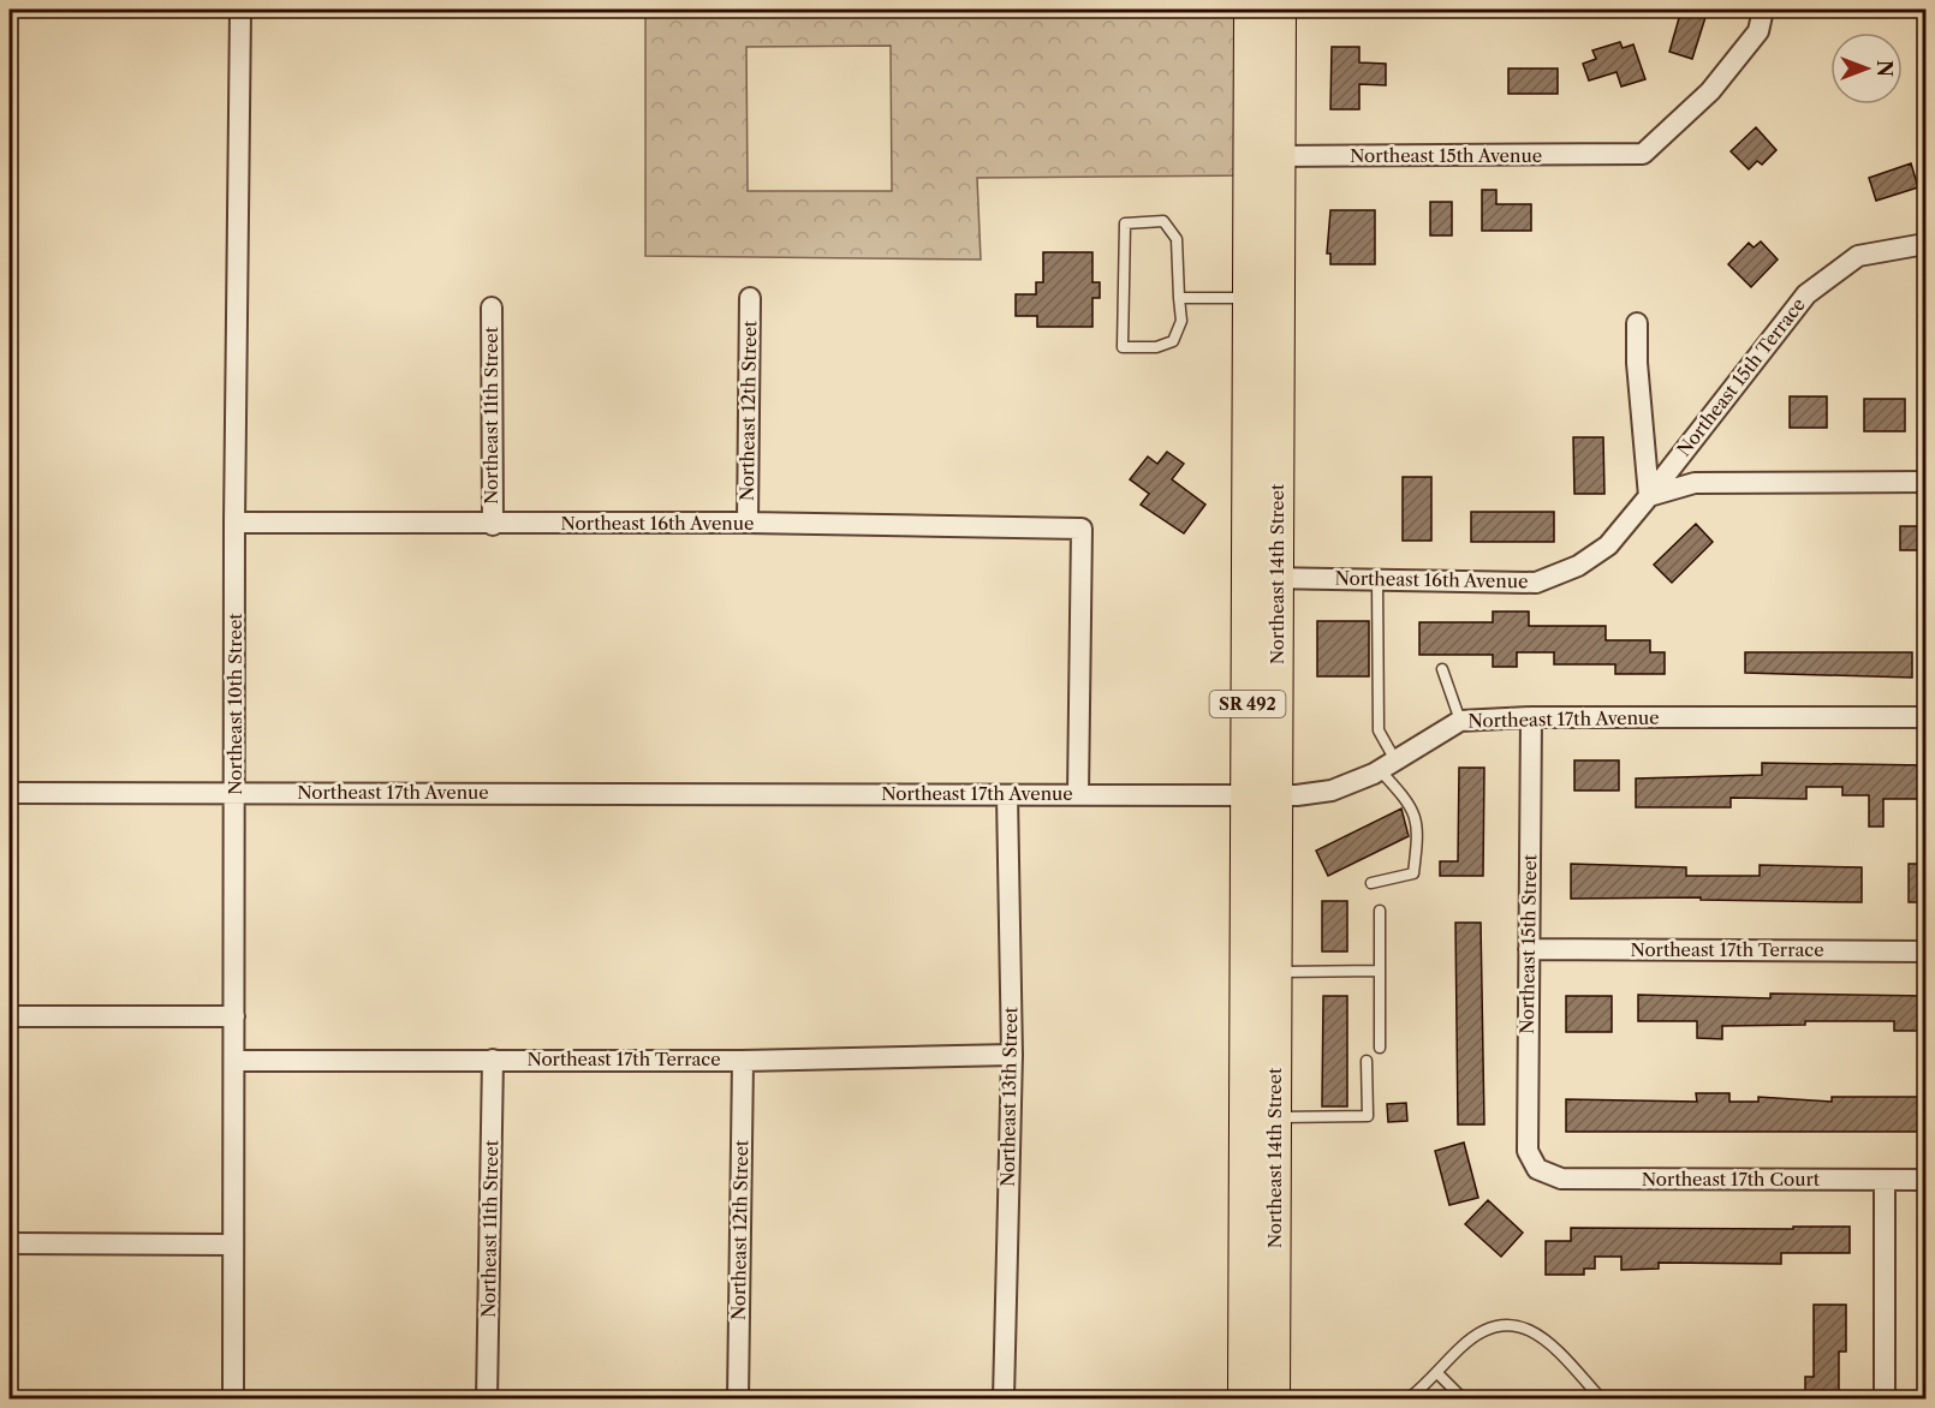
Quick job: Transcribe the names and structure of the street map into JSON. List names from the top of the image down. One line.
{"streets":{"main road":["Northeast 14th Street","SR 492"],"street":["Northeast 15th Avenue","Northeast 15th Terrace","Northeast 12th Street","Northeast 11th Street","Northeast 16th Avenue","Northeast 10th Street","Northeast 17th Avenue","Northeast 15th Street","Northeast 17th Terrace","Northeast 13th Street","Northeast 17th Court"]},"crossings":[["Northeast 15th Avenue","Northeast 14th Street"],["Northeast 15th Terrace","Northeast 16th Avenue"],["Northeast 12th Street","Northeast 16th Avenue"],["Northeast 12th Street","Northeast 17th Terrace"],["Northeast 11th Street","Northeast 16th Avenue"],["Northeast 11th Street","Northeast 17th Terrace"],["Northeast 16th Avenue","Northeast 14th Street"],["Northeast 16th Avenue","Northeast 10th Street"],["Northeast 16th Avenue","Northeast 17th Avenue"],["Northeast 14th Street","Northeast 17th Avenue"],["Northeast 10th Street","Northeast 17th Avenue"],["Northeast 10th Street","Northeast 17th Terrace"],["Northeast 17th Avenue","Northeast 15th Street"],["Northeast 17th Avenue","Northeast 13th Street"],["Northeast 15th Street","Northeast 17th Terrace"],["Northeast 15th Street","Northeast 17th Court"],["Northeast 17th Terrace","Northeast 13th Street"]],"north":"right"}
